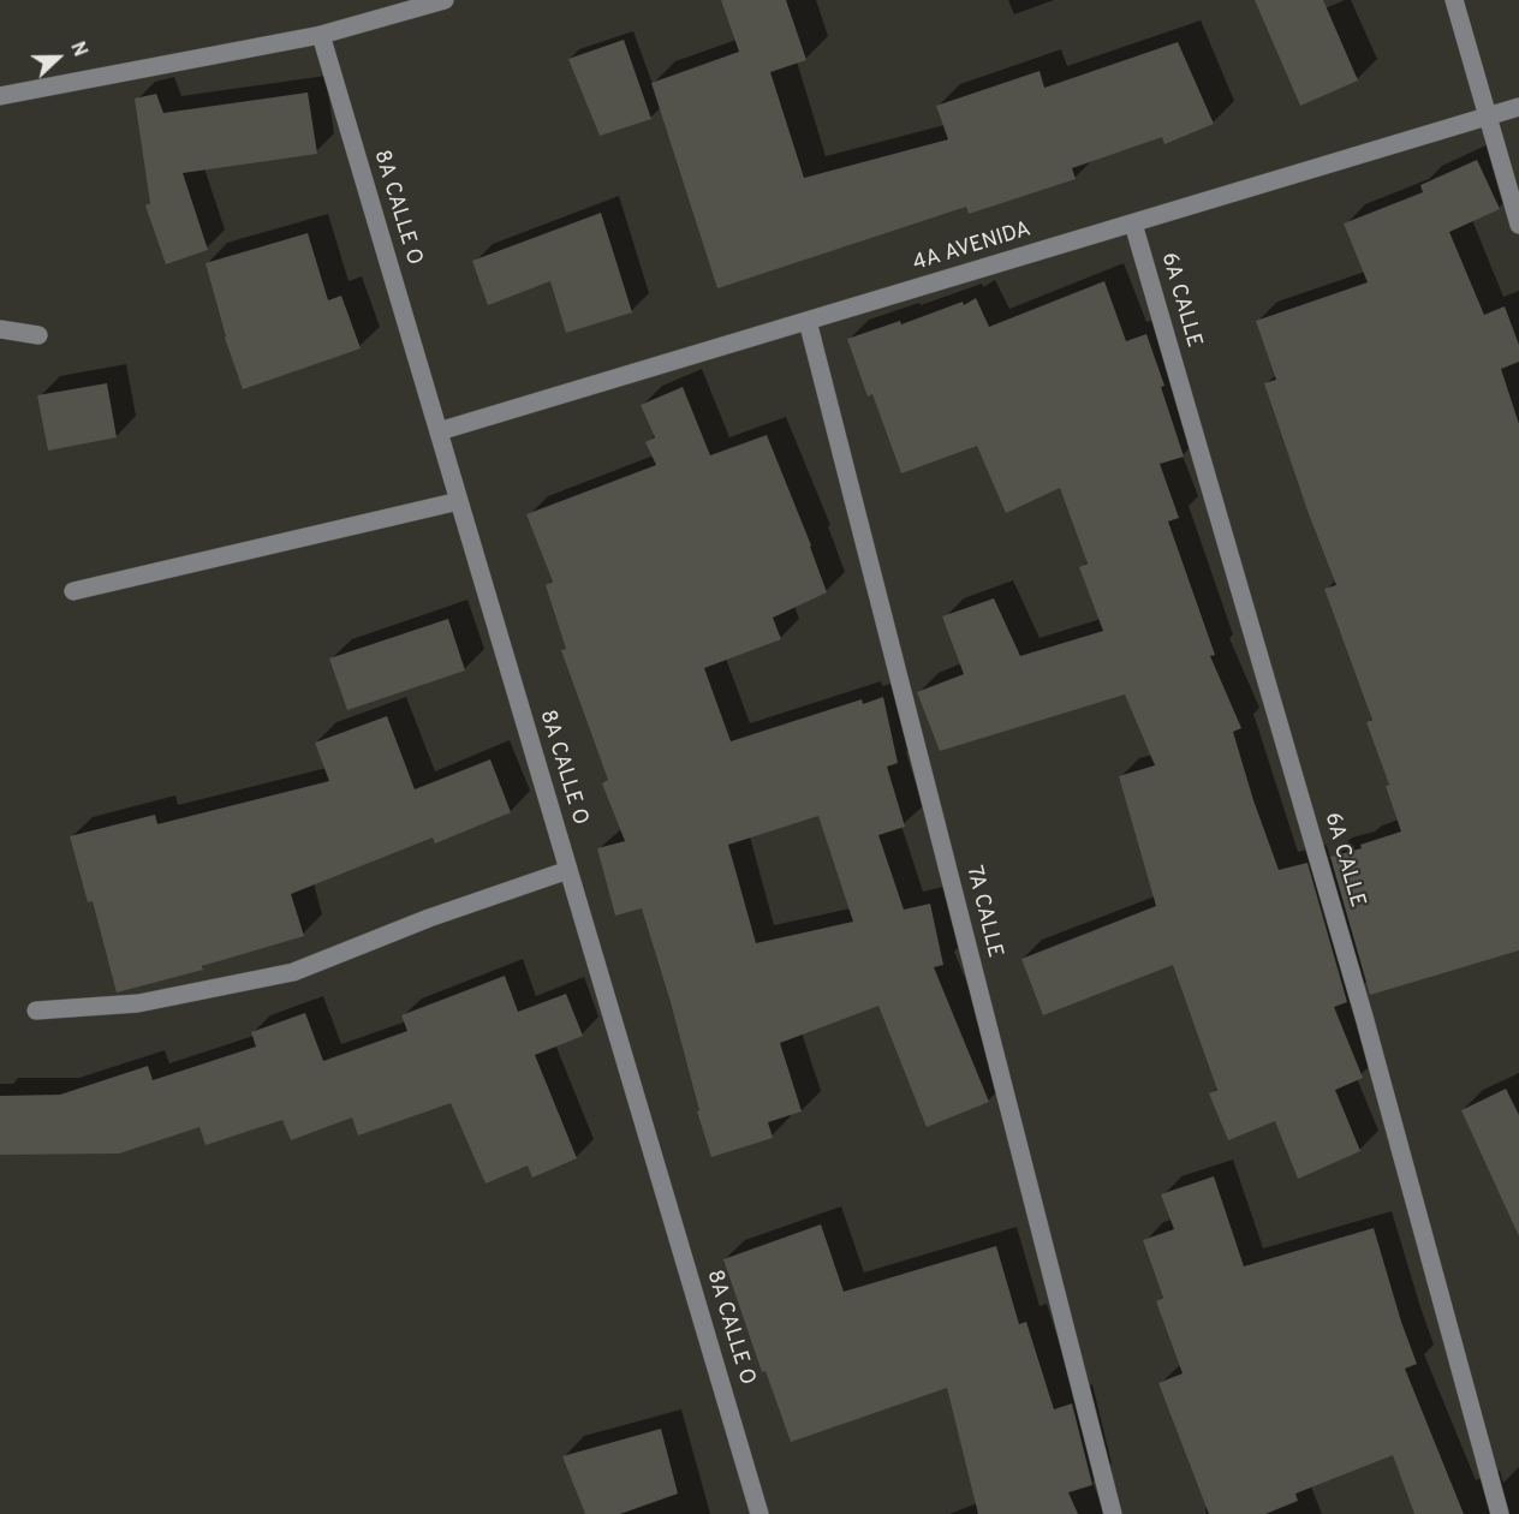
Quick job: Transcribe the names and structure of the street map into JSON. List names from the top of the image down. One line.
{"streets":{"street":["8A CALLE O","4A AVENIDA","6A CALLE","7A CALLE"]},"crossings":[["8A CALLE O","4A AVENIDA"],["4A AVENIDA","6A CALLE"],["4A AVENIDA","7A CALLE"]],"north":"right"}
